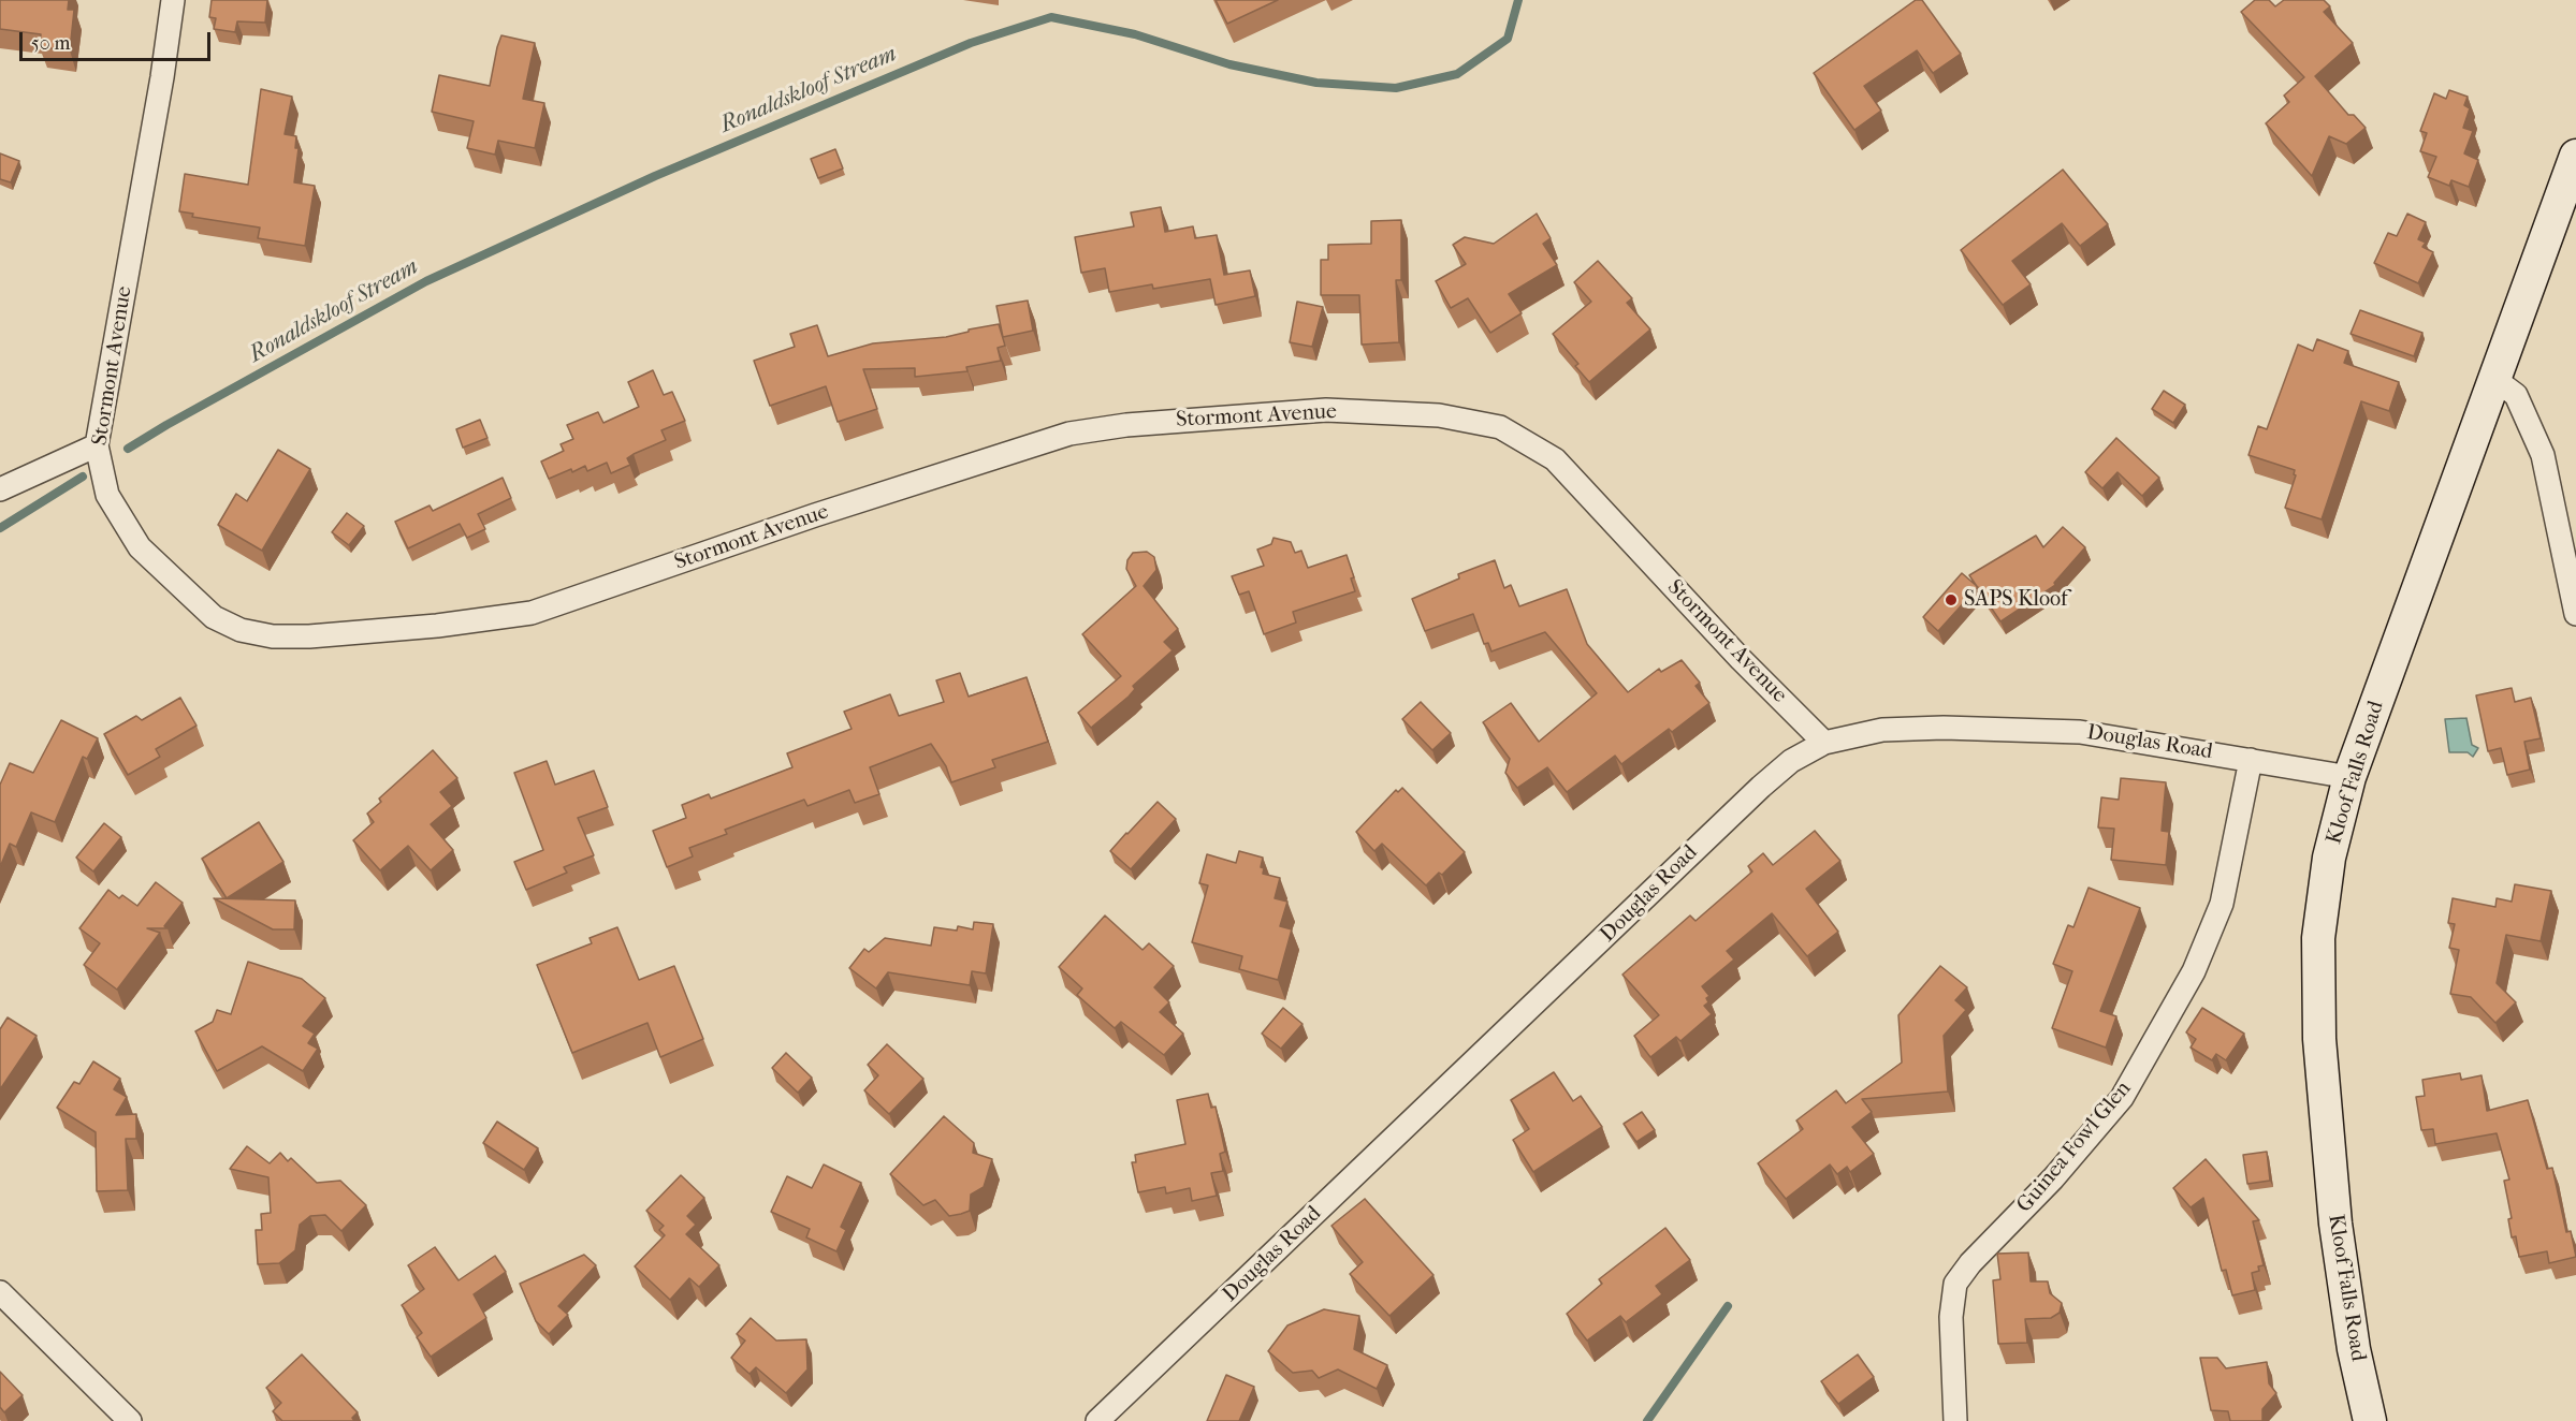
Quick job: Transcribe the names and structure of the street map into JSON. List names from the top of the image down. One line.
{"streets":{"main road":["Kloof Falls Road"],"street":["Stormont Avenue","Douglas Road","Guinea Fowl Glen"]},"crossings":[["Stormont Avenue","Douglas Road"],["Douglas Road","Kloof Falls Road"],["Douglas Road","Guinea Fowl Glen"]],"water":["Ronaldskloof Stream"],"places":["SAPS Kloof"],"scale_bar":"50 m"}
